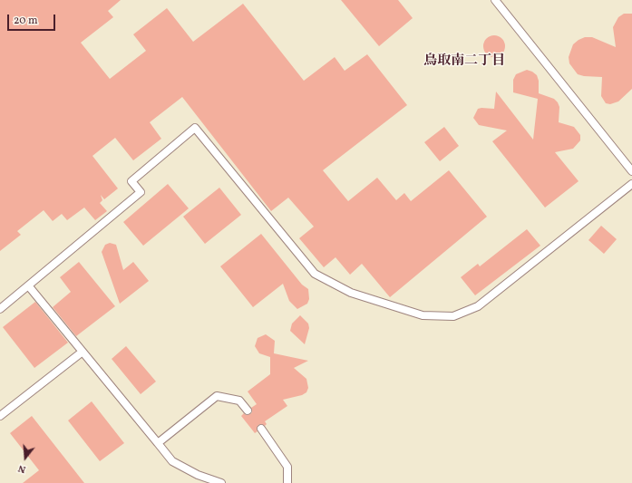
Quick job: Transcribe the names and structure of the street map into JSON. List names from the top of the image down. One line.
{"districts":["鳥取南二丁目"],"scale_bar":"20 m","north":"bottom"}
